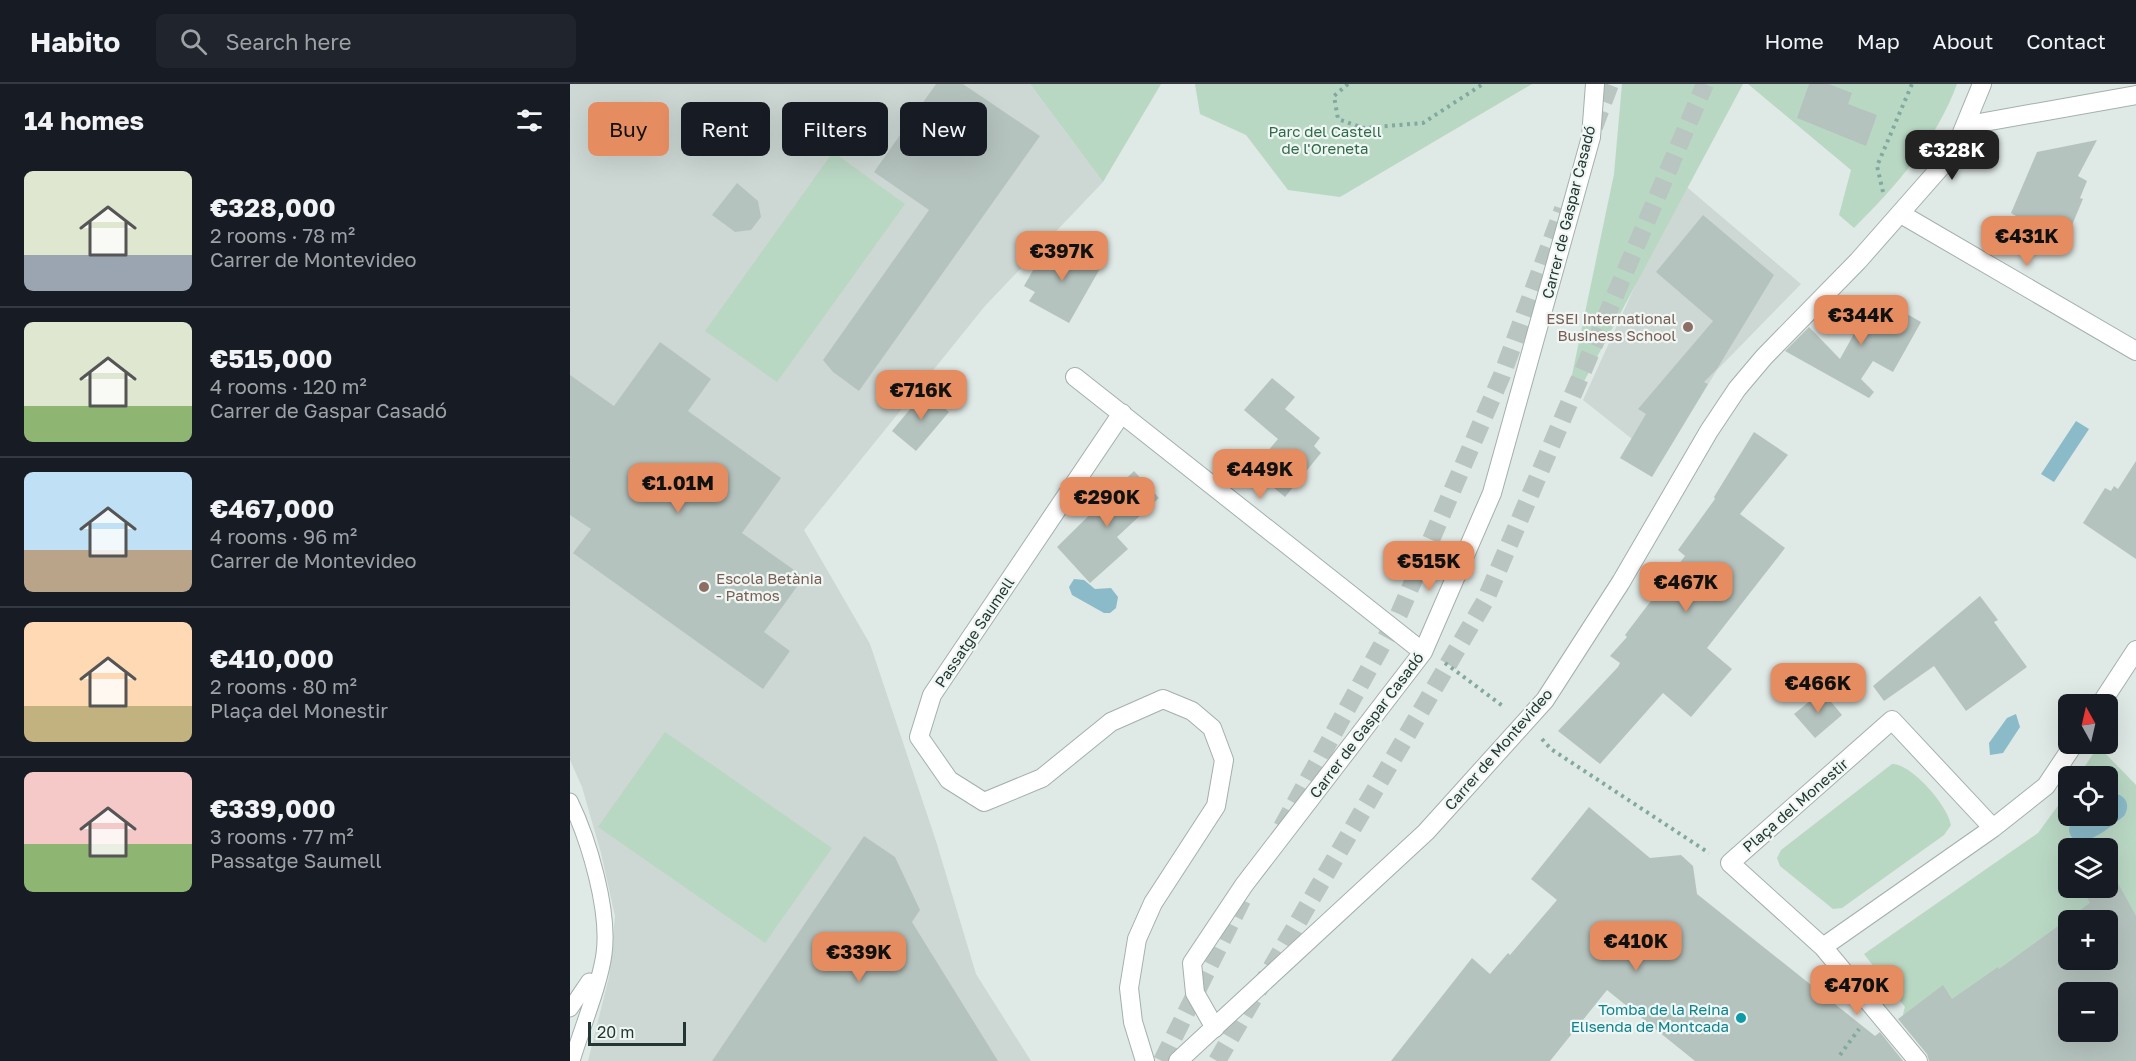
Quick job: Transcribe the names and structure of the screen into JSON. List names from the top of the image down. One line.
{"streets":{"street":["Carrer de Gaspar Casadó","Passatge Saumell","Carrer de Montevideo","Plaça del Monestir"]},"crossings":[["Carrer de Gaspar Casadó","Carrer de Montevideo"]],"parks":["Parc del Castell de l'Oreneta"],"places":["ESEI International Business School","Escola Betània - Patmos","Tomba de la Reina Elisenda de Montcada"],"scale_bar":"20 m","north":"top","page":{"header":"Habito","search":"Search here","nav":["Home","Map","About","Contact"],"heading":"14 homes","chip":["Buy","Rent","Filters","New"],"price":["€328K","€431K","€397K","€344K","€716K","€449K","€1.01M","€290K","€515K","€467K","€466K","€410K","€339K","€470K"],"list":[{"name":"€328,000","note":"2 rooms · 78 m² · Carrer de Montevideo"},{"name":"€515,000","note":"4 rooms · 120 m² · Carrer de Gaspar Casadó"},{"name":"€467,000","note":"4 rooms · 96 m² · Carrer de Montevideo"},{"name":"€410,000","note":"2 rooms · 80 m² · Plaça del Monestir"},{"name":"€339,000","note":"3 rooms · 77 m² · Passatge Saumell"}],"map_buttons":["+","−"],"scale":"20 m"}}
